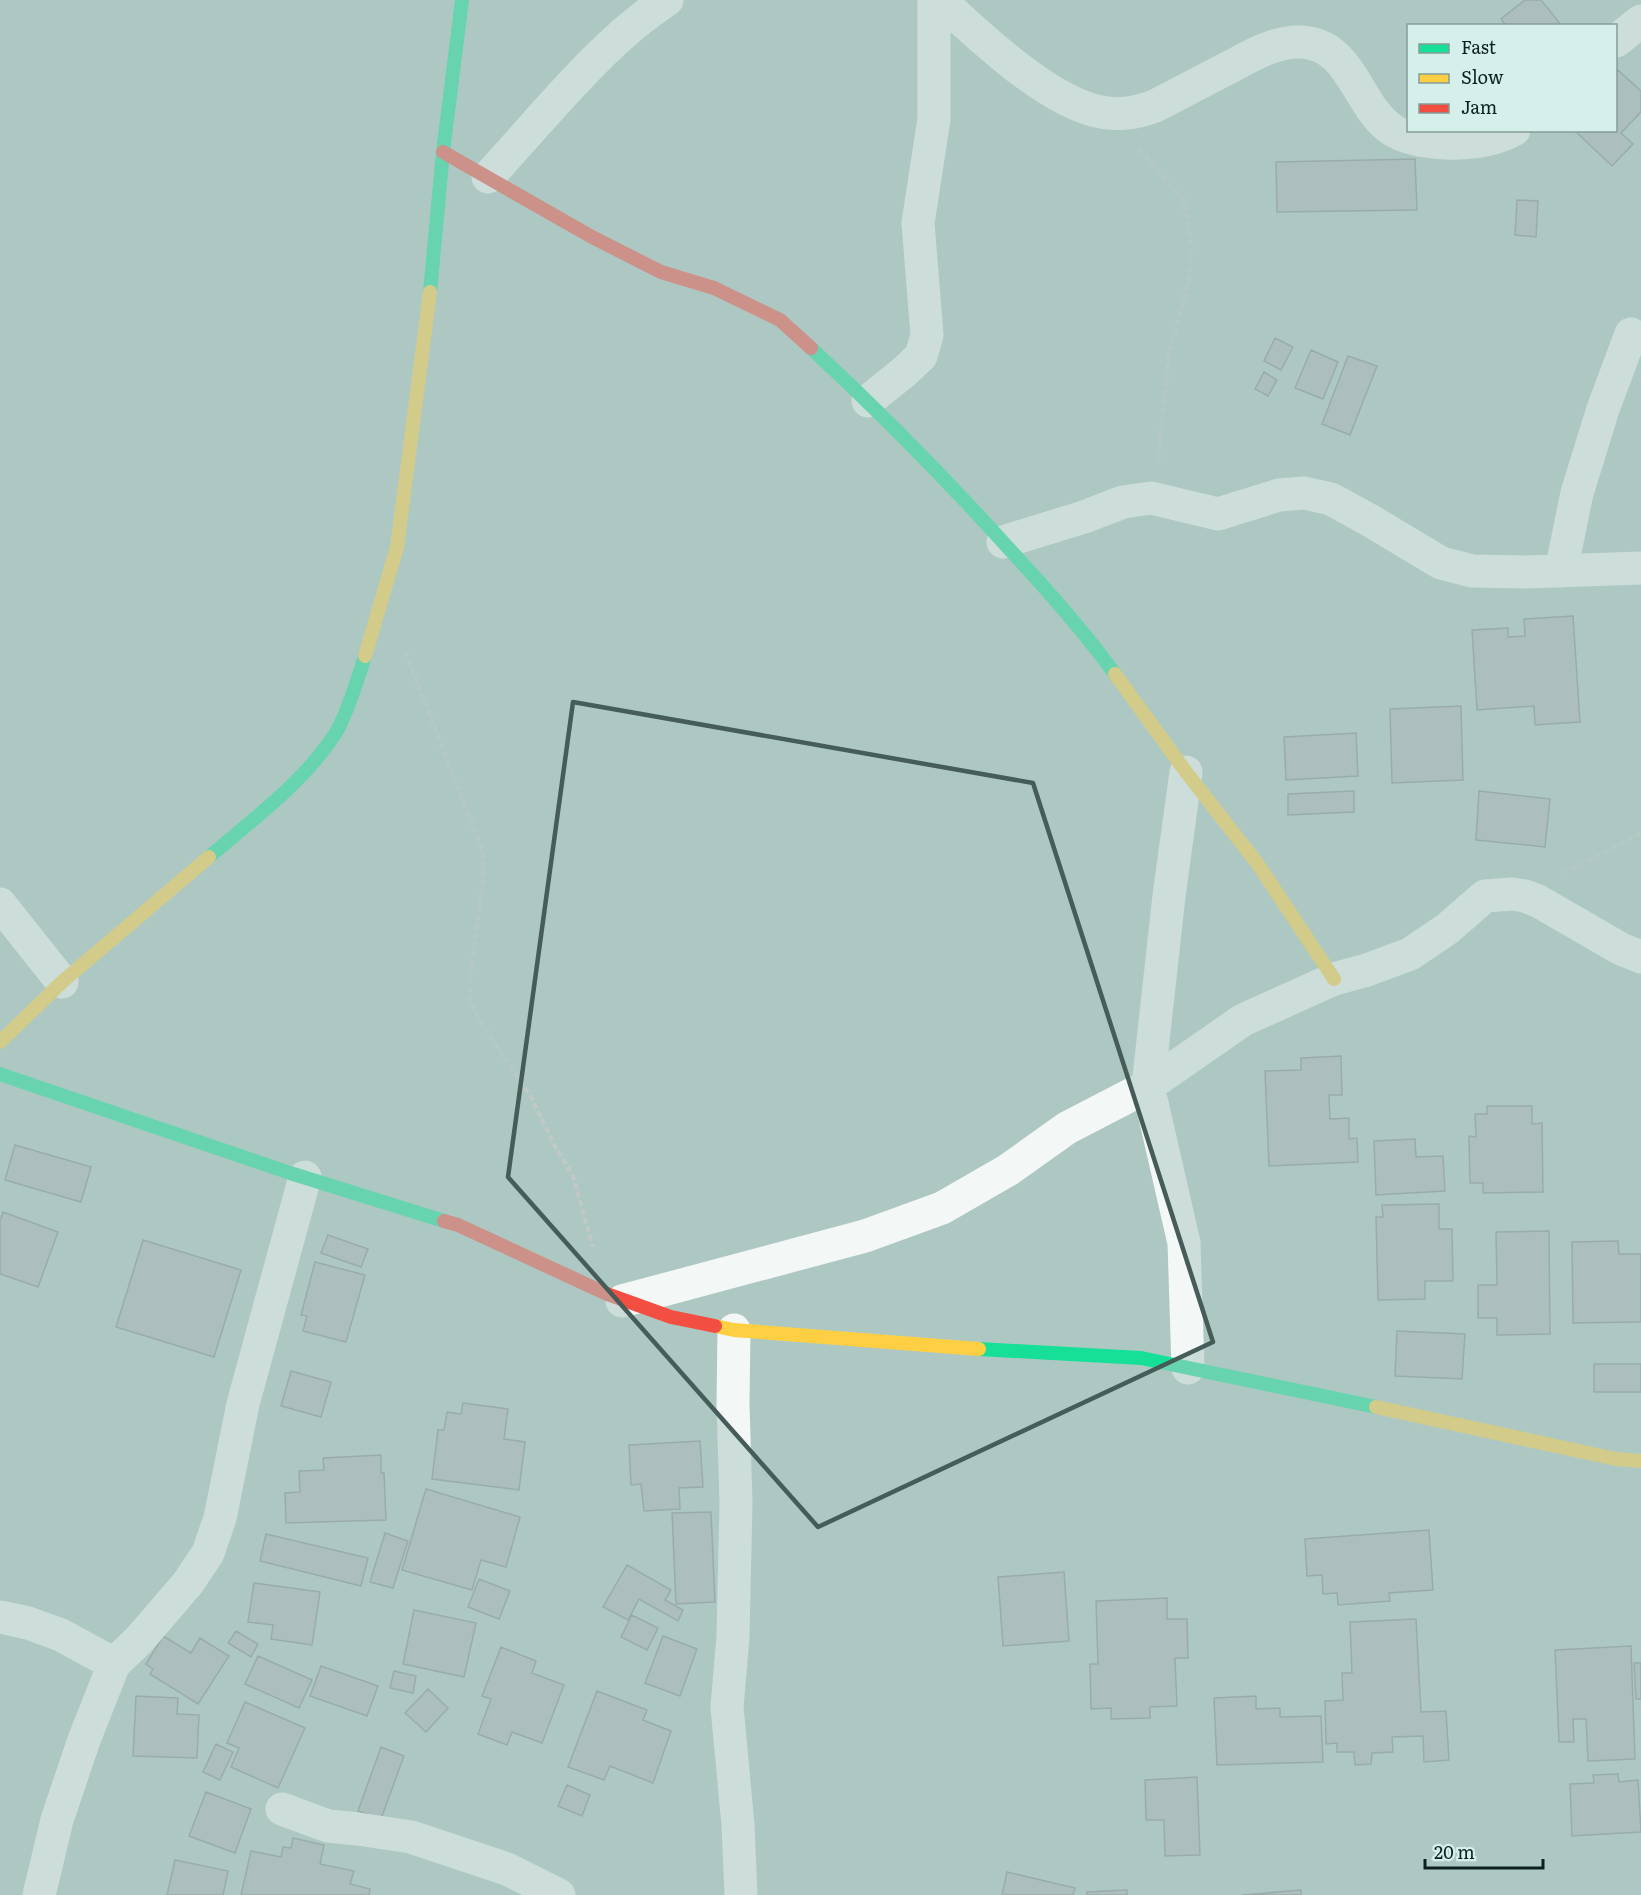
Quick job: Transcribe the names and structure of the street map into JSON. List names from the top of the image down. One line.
{"legend":["Fast","Slow","Jam"],"scale_bar":"20 m"}
